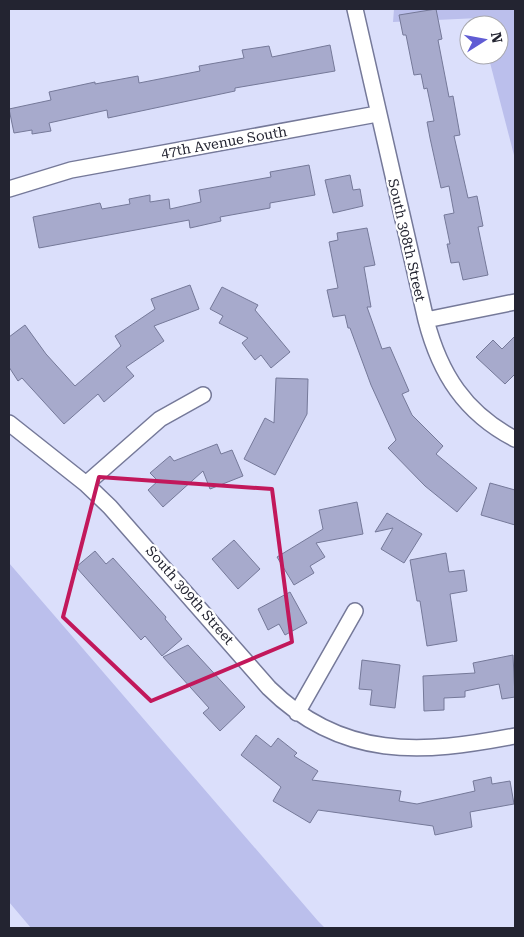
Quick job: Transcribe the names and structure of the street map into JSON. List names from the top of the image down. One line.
{"streets":{"street":["47th Avenue South","South 308th Street","South 309th Street"]},"crossings":[["47th Avenue South","South 308th Street"]],"north":"right"}
